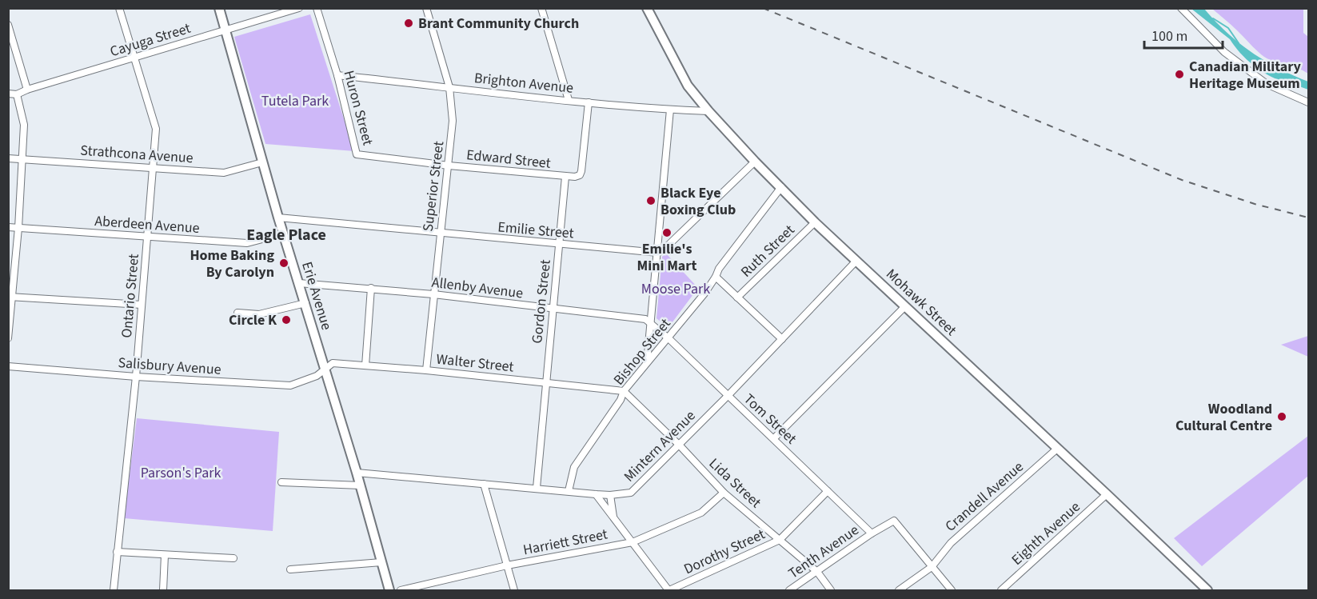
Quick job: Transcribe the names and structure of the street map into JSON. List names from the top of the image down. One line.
{"streets":{"street":["Cayuga Street","Brighton Avenue","Huron Street","Strathcona Avenue","Edward Street","Superior Street","Aberdeen Avenue","Emilie Street","Ruth Street","Allenby Avenue","Ontario Street","Erie Avenue","Gordon Street","Mohawk Street","Bishop Street","Walter Street","Salisbury Avenue","Tom Street","Mintern Avenue","Lida Street","Crandell Avenue","Eighth Avenue","Harriett Street","Dorothy Street","Tenth Avenue"]},"crossings":[["Cayuga Street","Ontario Street"],["Cayuga Street","Erie Avenue"],["Brighton Avenue","Huron Street"],["Brighton Avenue","Superior Street"],["Brighton Avenue","Mohawk Street"],["Huron Street","Edward Street"],["Huron Street","Superior Street"],["Strathcona Avenue","Ontario Street"],["Strathcona Avenue","Erie Avenue"],["Edward Street","Superior Street"],["Edward Street","Gordon Street"],["Superior Street","Emilie Street"],["Superior Street","Allenby Avenue"],["Superior Street","Walter Street"],["Aberdeen Avenue","Ontario Street"],["Aberdeen Avenue","Erie Avenue"],["Emilie Street","Erie Avenue"],["Emilie Street","Gordon Street"],["Ruth Street","Mohawk Street"],["Allenby Avenue","Erie Avenue"],["Allenby Avenue","Gordon Street"],["Allenby Avenue","Tom Street"],["Ontario Street","Salisbury Avenue"],["Erie Avenue","Walter Street"],["Erie Avenue","Salisbury Avenue"],["Erie Avenue","Mintern Avenue"],["Gordon Street","Walter Street"],["Gordon Street","Mintern Avenue"],["Mohawk Street","Bishop Street"],["Mohawk Street","Mintern Avenue"],["Mohawk Street","Crandell Avenue"],["Mohawk Street","Eighth Avenue"],["Bishop Street","Walter Street"],["Bishop Street","Tom Street"],["Bishop Street","Mintern Avenue"],["Bishop Street","Lida Street"],["Walter Street","Salisbury Avenue"],["Walter Street","Lida Street"],["Tom Street","Mintern Avenue"],["Tom Street","Dorothy Street"],["Tom Street","Tenth Avenue"],["Mintern Avenue","Lida Street"],["Lida Street","Harriett Street"],["Lida Street","Dorothy Street"],["Lida Street","Tenth Avenue"],["Crandell Avenue","Tenth Avenue"]],"districts":["Eagle Place"],"parks":["Tutela Park","Moose Park","Parson's Park"],"places":["Brant Community Church","Canadian Military Heritage Museum","Black Eye Boxing Club","Emilie's Mini Mart","Home Baking By Carolyn","Circle K","Woodland Cultural Centre"],"scale_bar":"100 m"}
